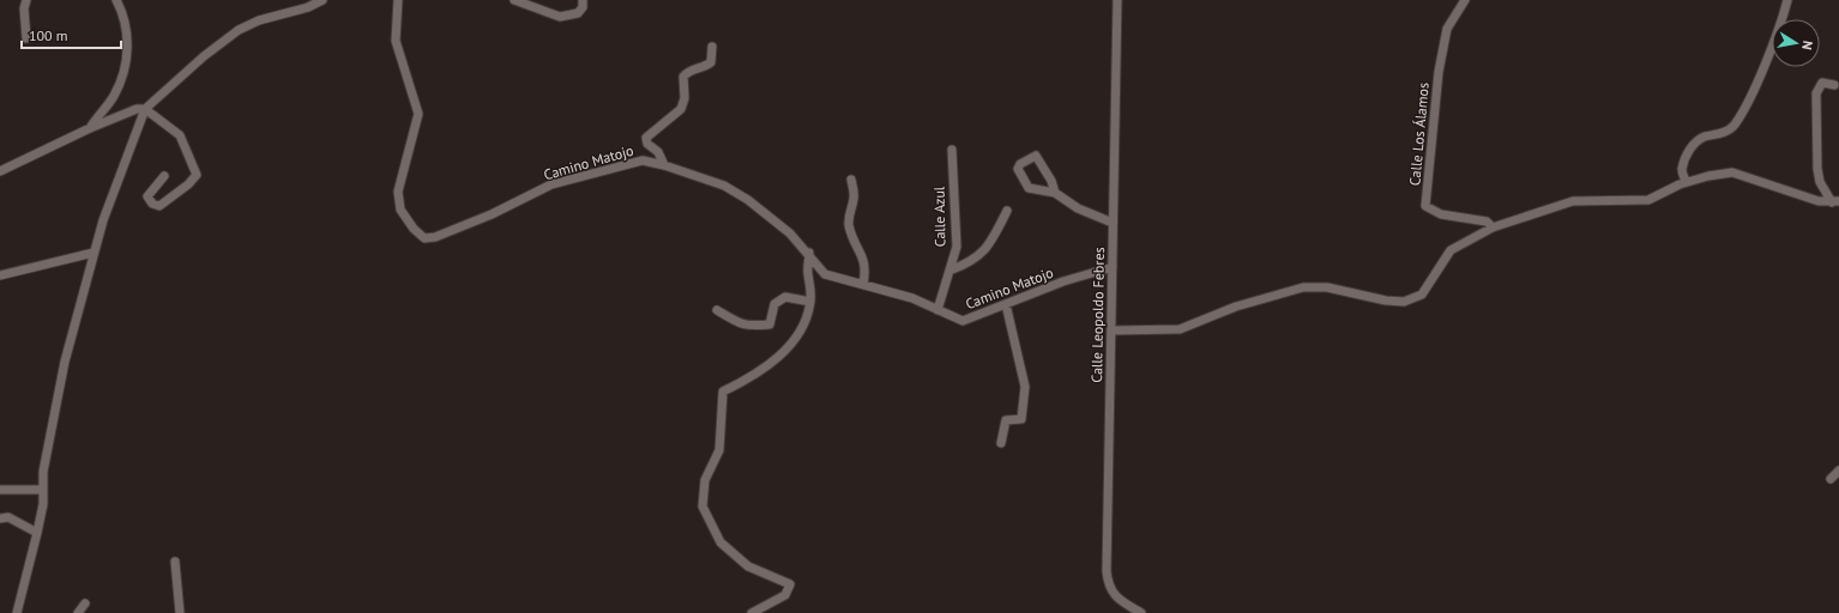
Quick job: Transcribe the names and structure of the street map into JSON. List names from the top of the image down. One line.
{"streets":{"street":["Calle Los Álamos","Camino Matojo","Calle Azul","Calle Leopoldo Febres"]},"crossings":[["Camino Matojo","Calle Azul"],["Camino Matojo","Calle Leopoldo Febres"]],"scale_bar":"100 m","north":"right"}
